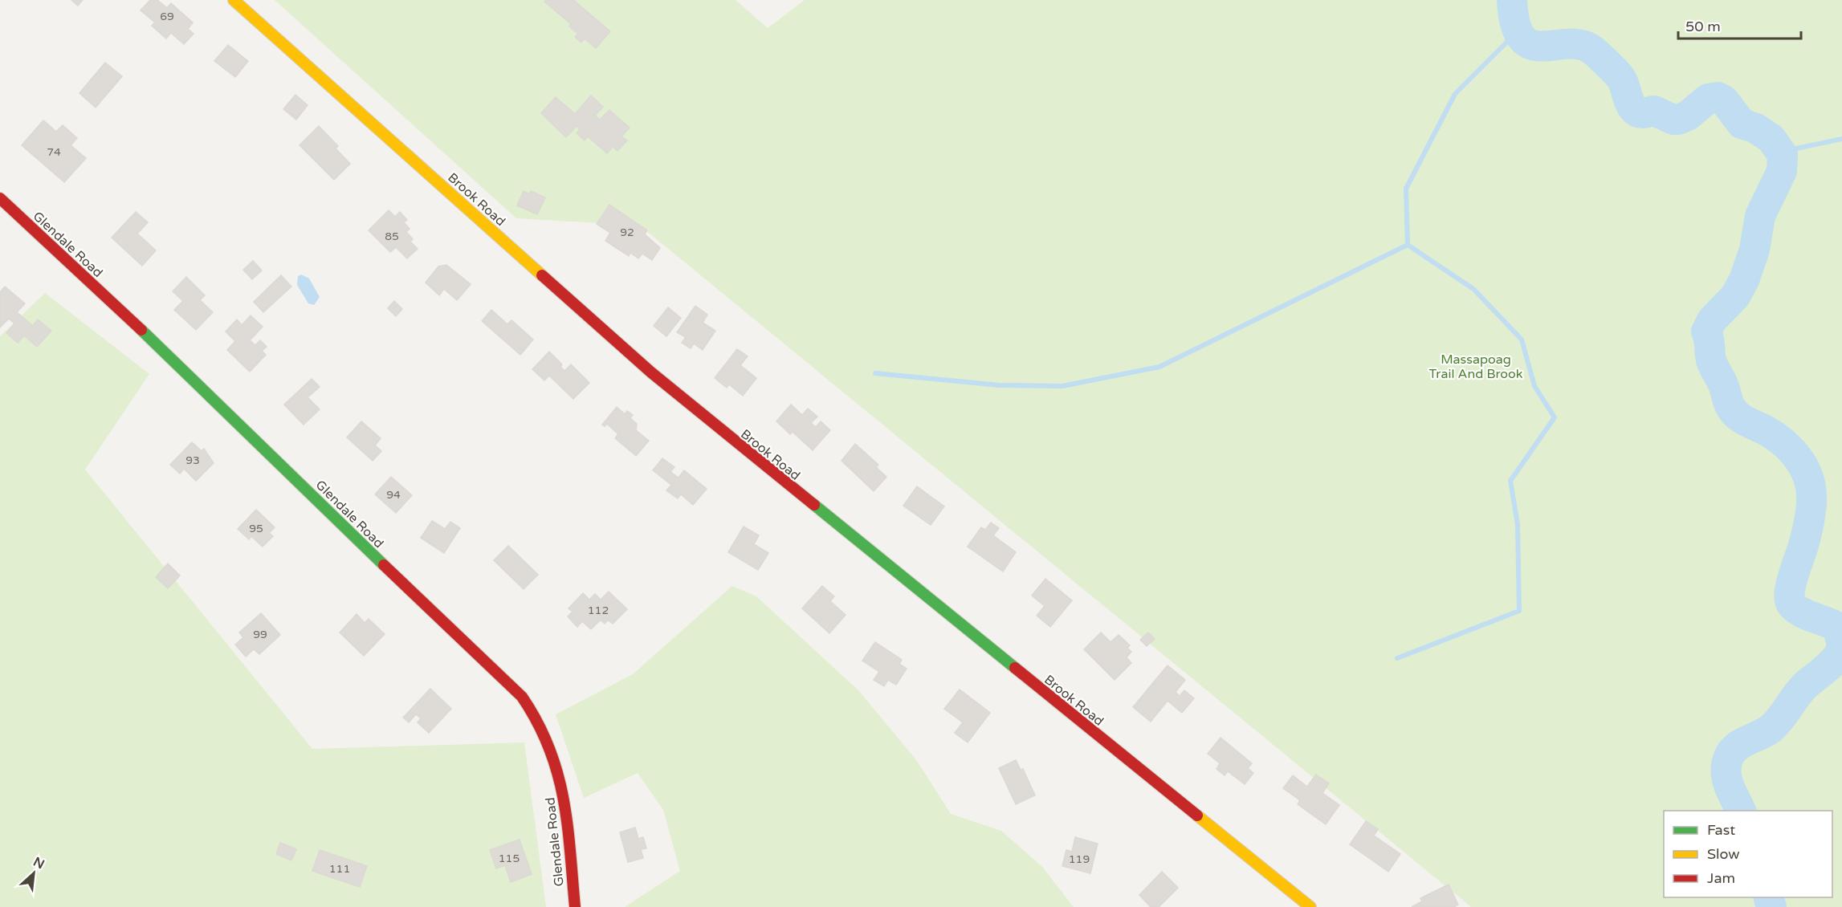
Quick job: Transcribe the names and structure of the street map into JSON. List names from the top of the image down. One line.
{"streets":{"street":["Brook Road","Glendale Road"]},"parks":["Massapoag Trail And Brook"],"house_numbers":["69","74","92","85","93","94","95","112","99","115","119","111"],"legend":["Fast","Slow","Jam"],"scale_bar":"50 m","north":"top right"}
